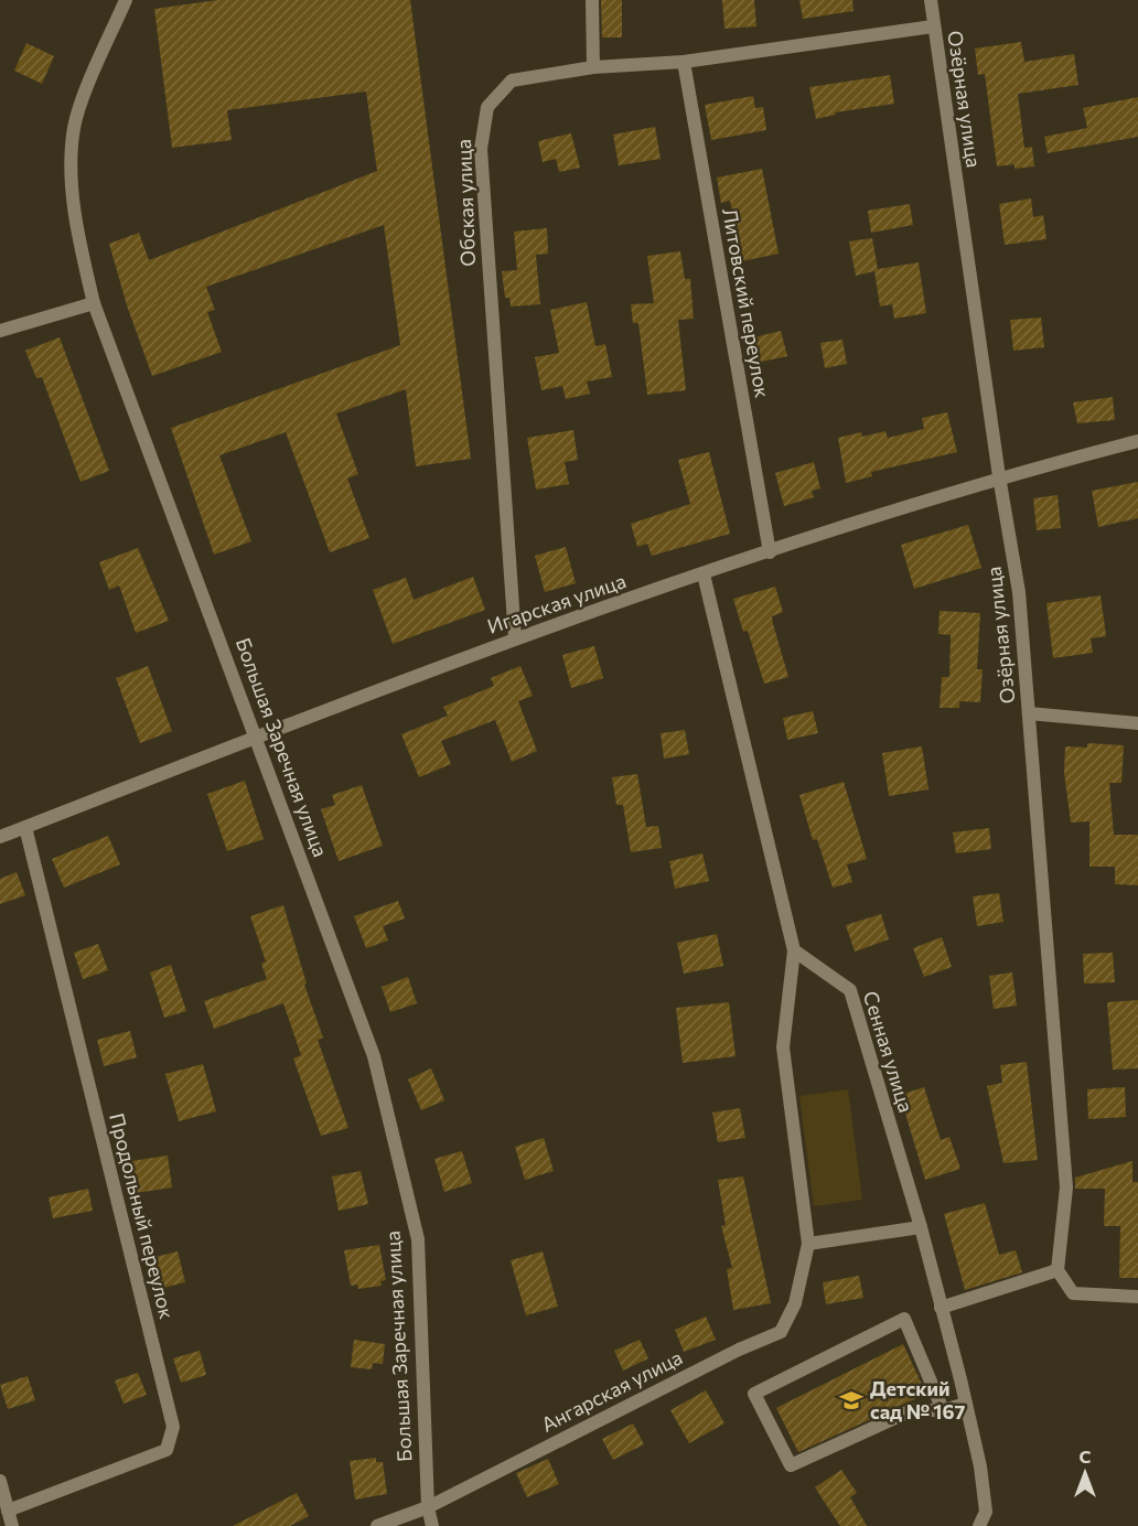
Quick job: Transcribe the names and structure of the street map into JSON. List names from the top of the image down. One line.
{"streets":{"street":["Озёрная улица","Обская улица","Литовский переулок","Игарская улица","Большая Заречная улица","Сенная улица","Продольный переулок","Ангарская улица"]},"crossings":[["Озёрная улица","Обская улица"],["Озёрная улица","Игарская улица"],["Обская улица","Литовский переулок"],["Обская улица","Игарская улица"],["Литовский переулок","Игарская улица"],["Игарская улица","Большая Заречная улица"],["Игарская улица","Продольный переулок"],["Большая Заречная улица","Ангарская улица"],["Сенная улица","Ангарская улица"]],"places":{"school or university":["Детский сад № 167"]},"north":"top"}
